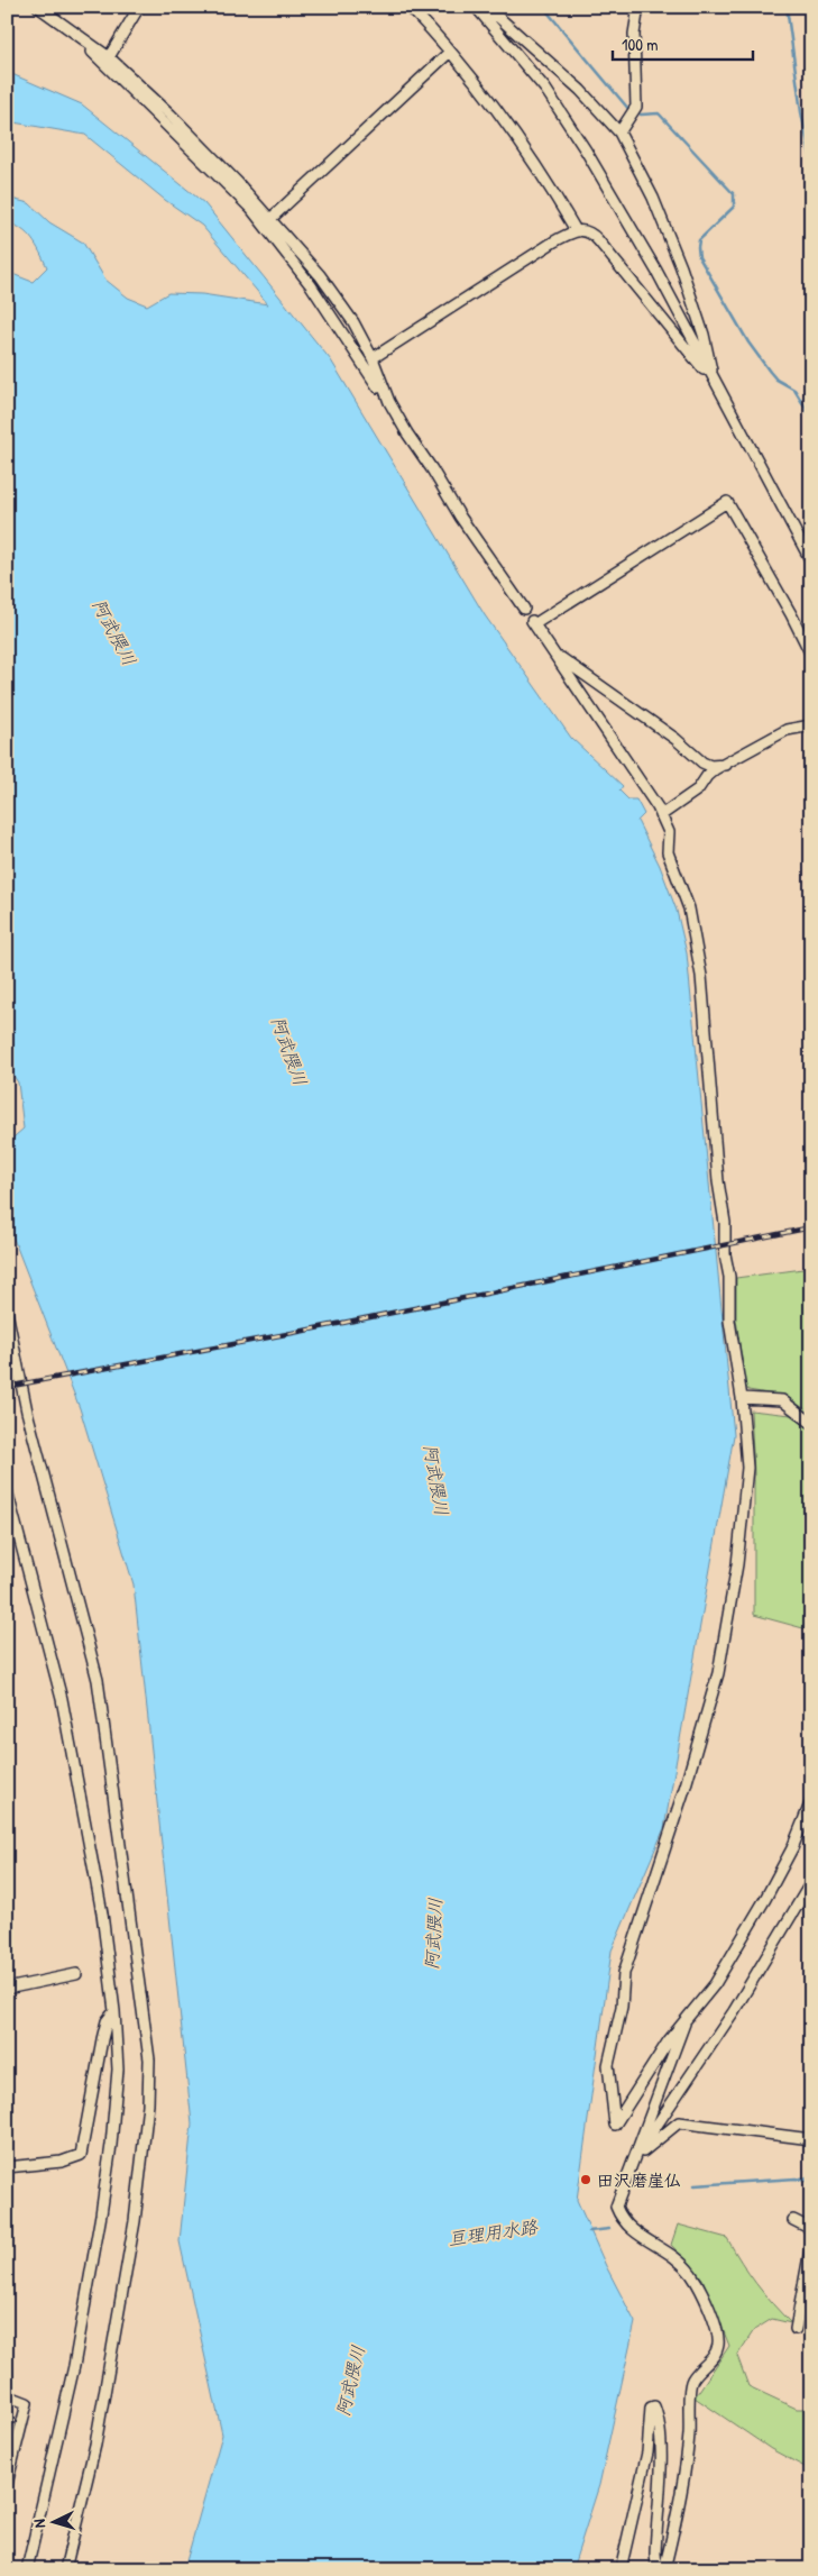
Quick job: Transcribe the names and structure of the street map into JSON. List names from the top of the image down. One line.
{"water":["阿武隈川","亘理用水路"],"places":["田沢磨崖仏"],"scale_bar":"100 m","north":"left"}
